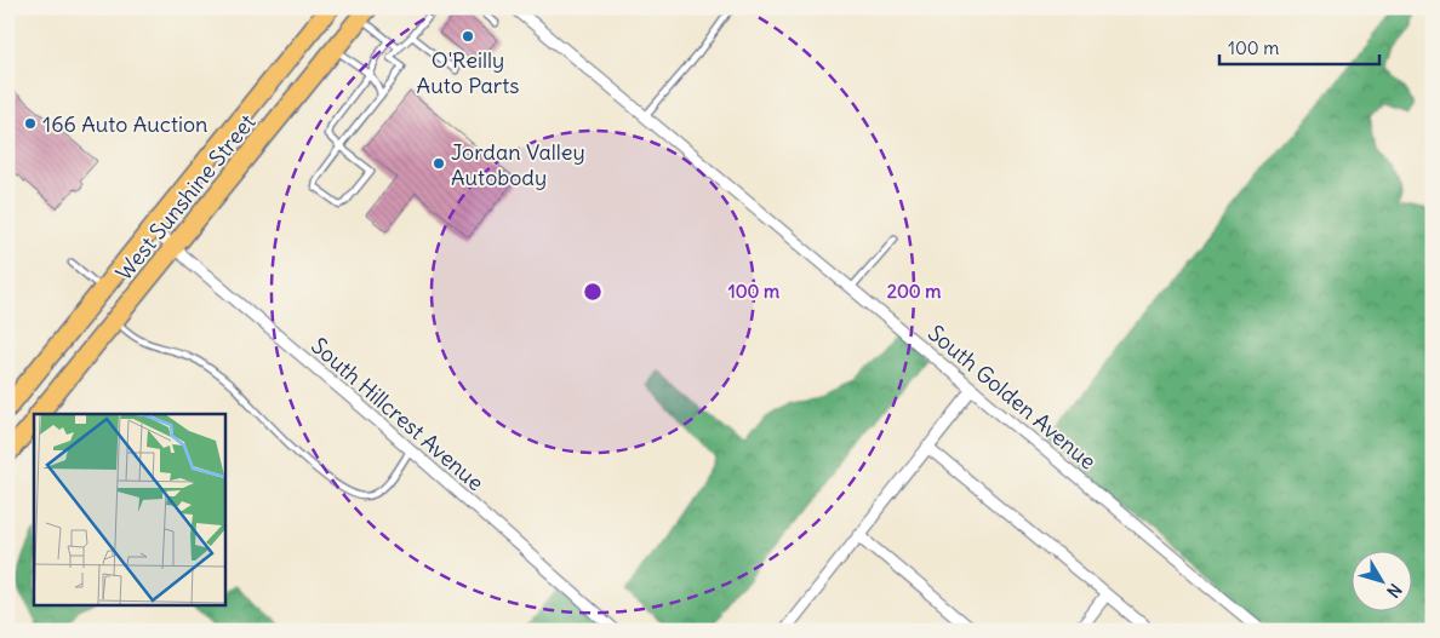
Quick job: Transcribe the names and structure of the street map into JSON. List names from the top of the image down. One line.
{"streets":{"main road":["West Sunshine Street"],"street":["South Golden Avenue","South Hillcrest Avenue"]},"crossings":[["West Sunshine Street","South Hillcrest Avenue"]],"places":["O'Reilly Auto Parts","166 Auto Auction","Jordan Valley Autobody"],"scale_bar":"100 m","north":"bottom right","rings":["100 m","200 m"]}
